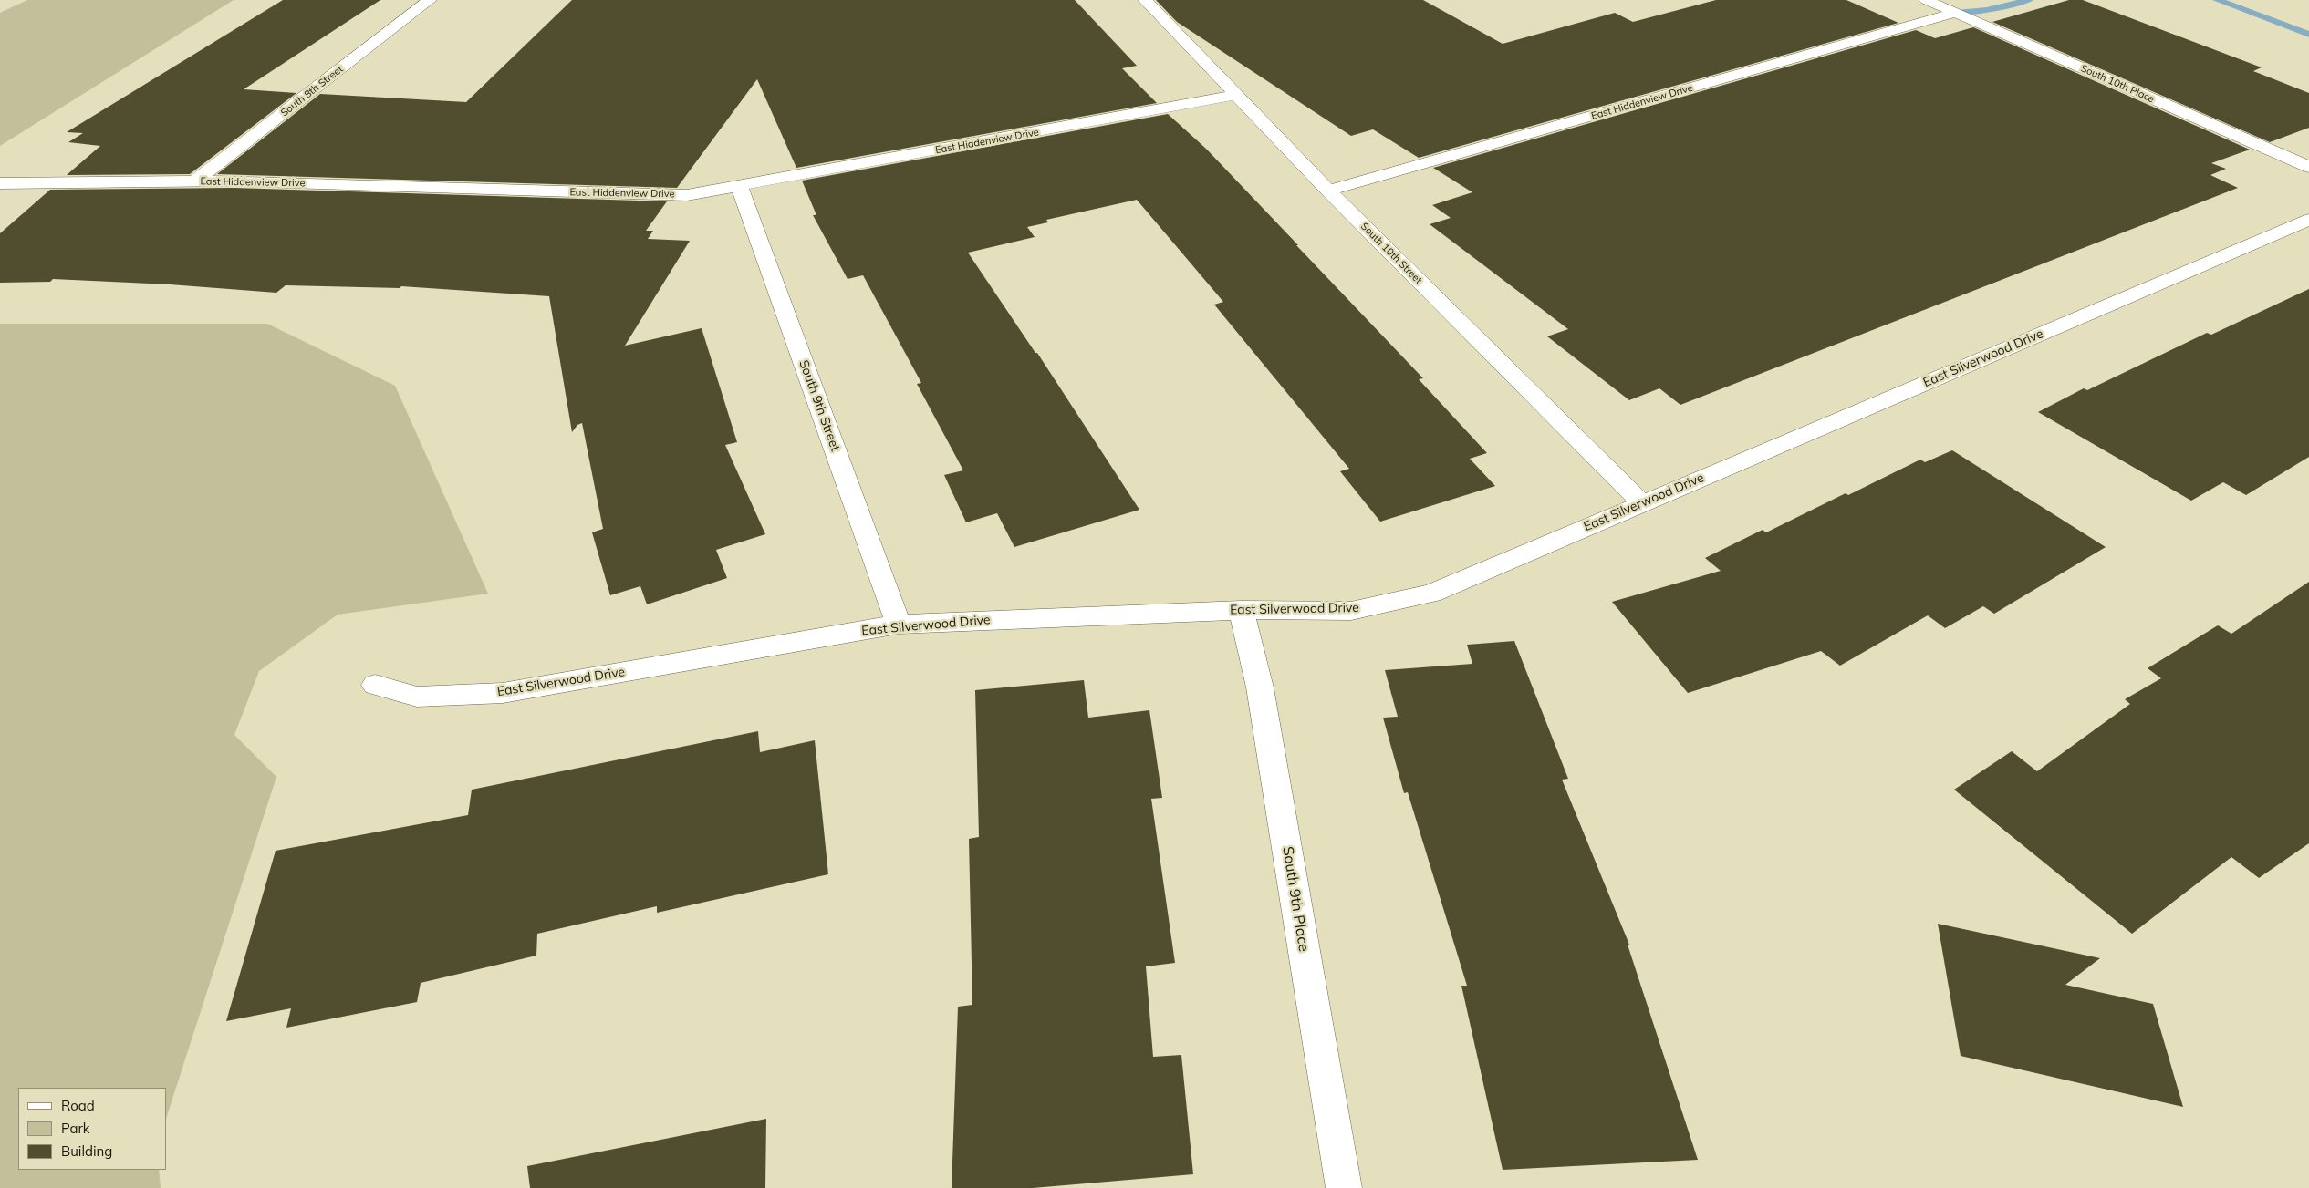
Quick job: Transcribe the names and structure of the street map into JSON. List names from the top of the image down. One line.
{"streets":{"street":["South 10th Place","South 8th Street","East Hiddenview Drive","South 10th Street","East Silverwood Drive","South 9th Street","South 9th Place"]},"crossings":[["South 10th Place","East Hiddenview Drive"],["South 8th Street","East Hiddenview Drive"],["East Hiddenview Drive","South 10th Street"],["East Hiddenview Drive","South 9th Street"],["South 10th Street","East Silverwood Drive"],["East Silverwood Drive","South 9th Street"],["East Silverwood Drive","South 9th Place"]],"legend":["Road","Park","Building"]}
